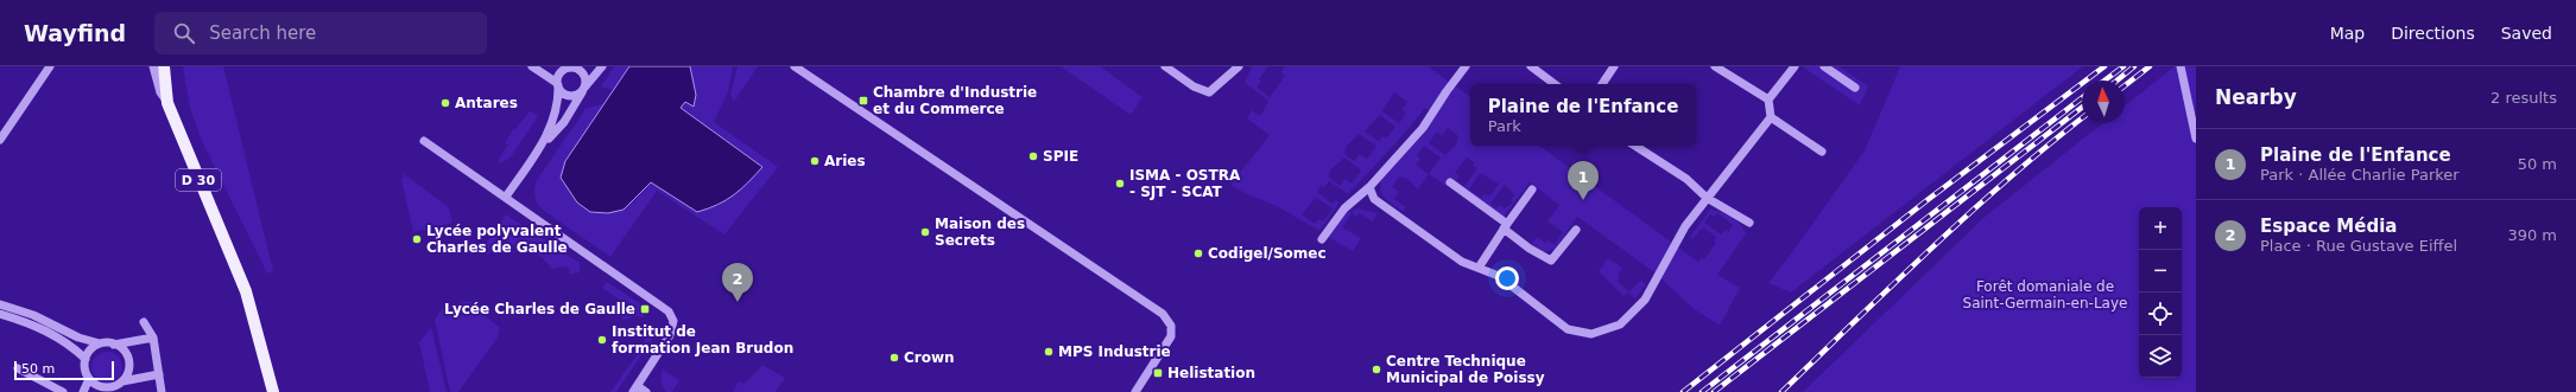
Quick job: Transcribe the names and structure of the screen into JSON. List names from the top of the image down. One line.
{"streets":{"main road":["D 30"]},"parks":["Forêt domaniale de Saint-Germain-en-Laye"],"places":{"transit":["Chambre d'Industrie et du Commerce","Lycée Charles de Gaulle","Helistation"],"other":["Antares","SPIE","Aries","ISMA - OSTRA - SJT - SCAT","Maison des Secrets","Lycée polyvalent Charles de Gaulle","Codigel/Somec","Institut de formation Jean Brudon","MPS Industrie","Crown","Centre Technique Municipal de Poissy"]},"scale_bar":"50 m","north":"top","page":{"header":"Wayfind","search":"Search here","nav":["Map","Directions","Saved"],"heading":["Nearby","2 results"],"popup":["Plaine de l'Enfance","Park"],"list":[{"mark":"1","name":"Plaine de l'Enfance","note":"Park · Allée Charlie Parker","value":"50 m"},{"mark":"2","name":"Espace Média","note":"Place · Rue Gustave Eiffel","value":"390 m"}],"pins":["1","2"],"map_buttons":["+","−"],"scale":"50 m"}}
